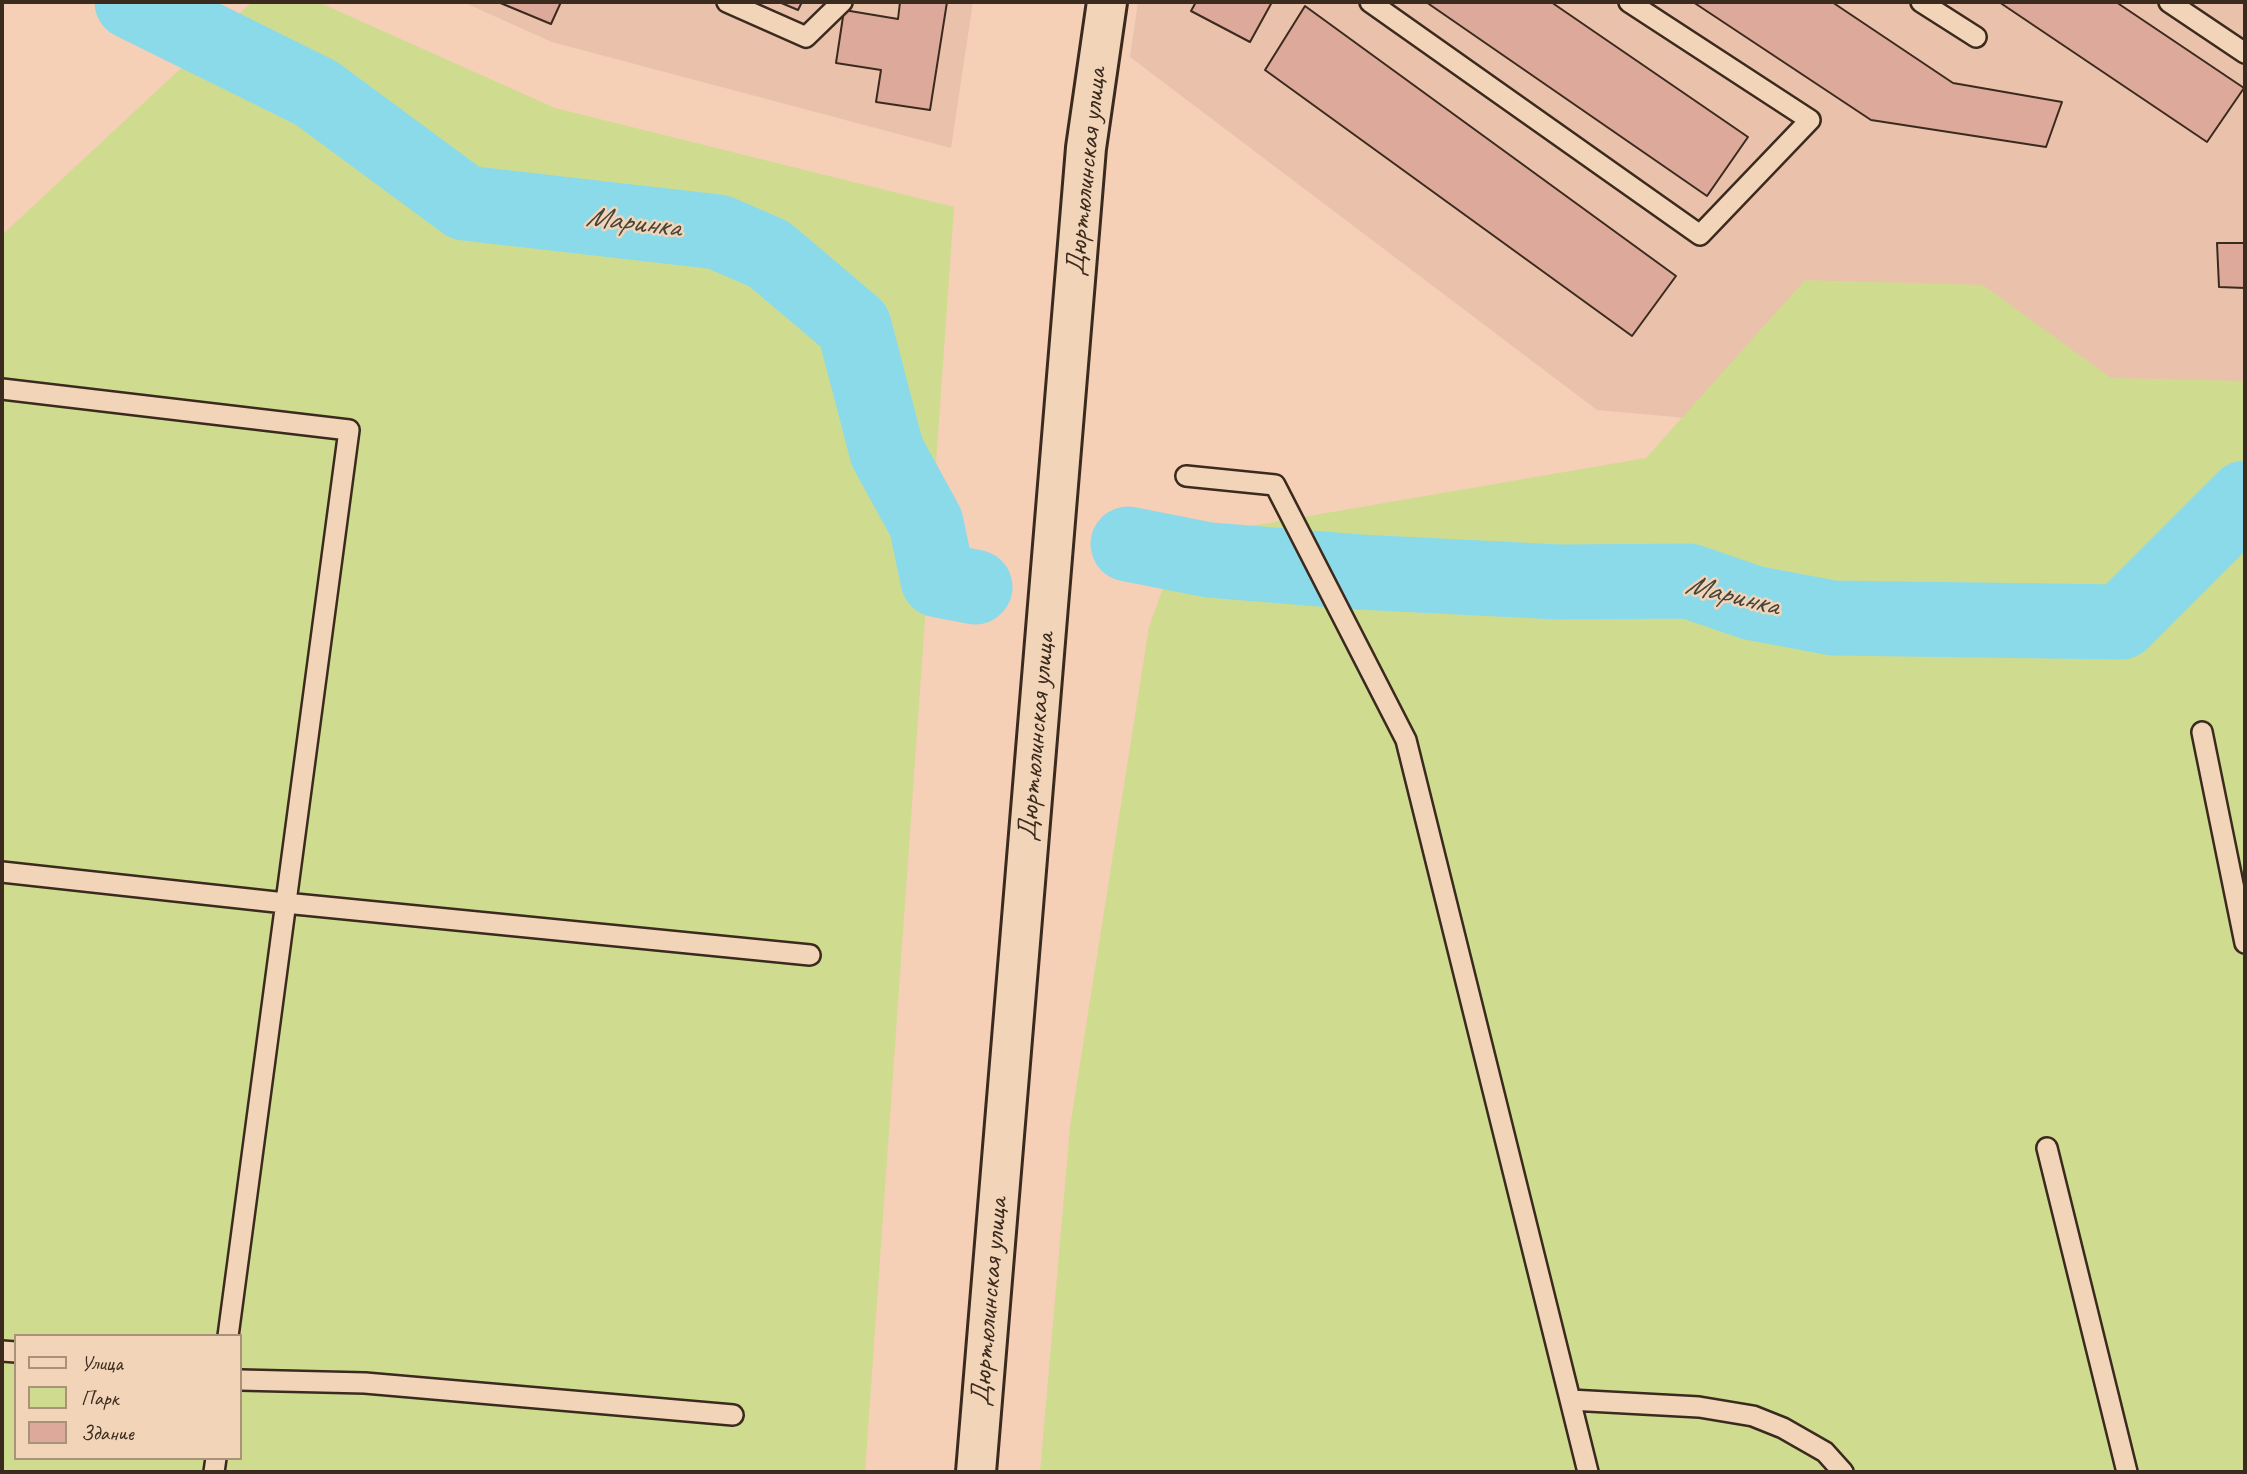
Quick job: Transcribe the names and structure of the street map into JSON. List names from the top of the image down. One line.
{"streets":{"main road":["Дюртюлинская улица"]},"water":["Маринка"],"legend":["Улица","Парк","Здание"]}
